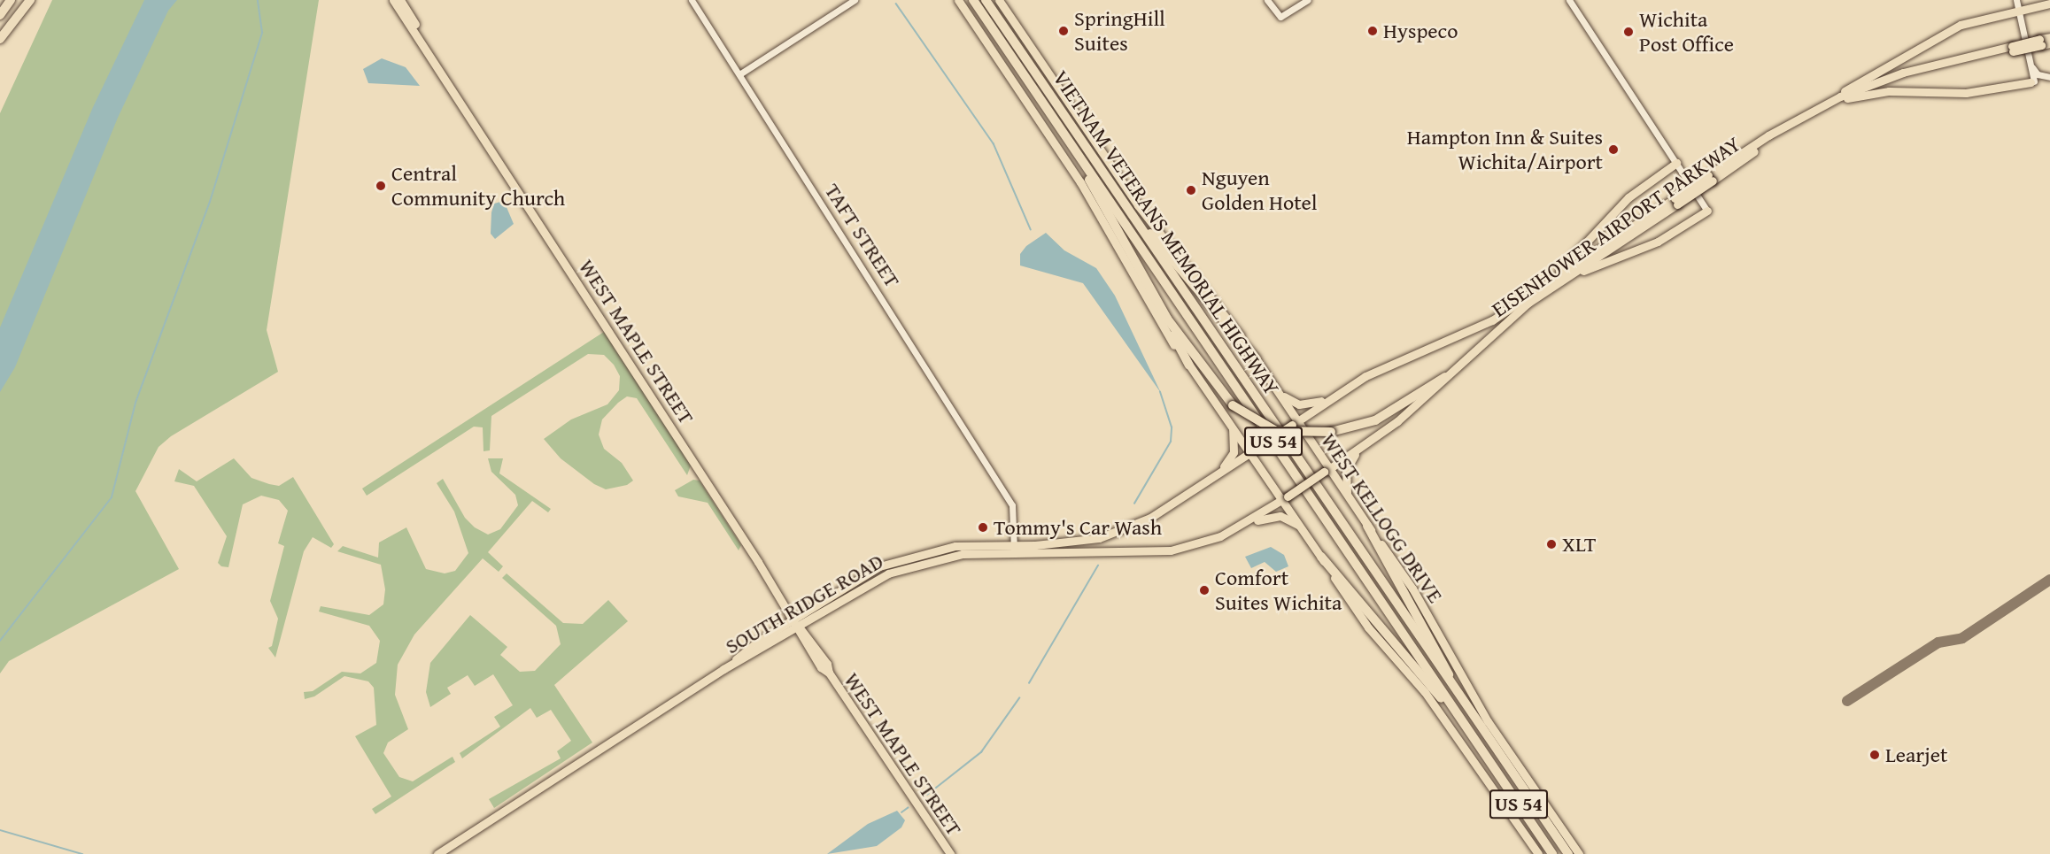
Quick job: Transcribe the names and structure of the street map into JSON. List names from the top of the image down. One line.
{"streets":{"highway":["VIETNAM VETERANS MEMORIAL HIGHWAY","US 54"],"main road":["EISENHOWER AIRPORT PARKWAY","WEST MAPLE STREET","WEST KELLOGG DRIVE","SOUTH RIDGE ROAD"],"street":["TAFT STREET"]},"crossings":[["EISENHOWER AIRPORT PARKWAY","TAFT STREET"],["EISENHOWER AIRPORT PARKWAY","WEST KELLOGG DRIVE"],["EISENHOWER AIRPORT PARKWAY","SOUTH RIDGE ROAD"],["WEST MAPLE STREET","SOUTH RIDGE ROAD"]],"places":["SpringHill Suites","Hyspeco","Wichita Post Office","Hampton Inn & Suites Wichita/Airport","Central Community Church","Nguyen Golden Hotel","Tommy's Car Wash","XLT","Comfort Suites Wichita","Learjet"]}
